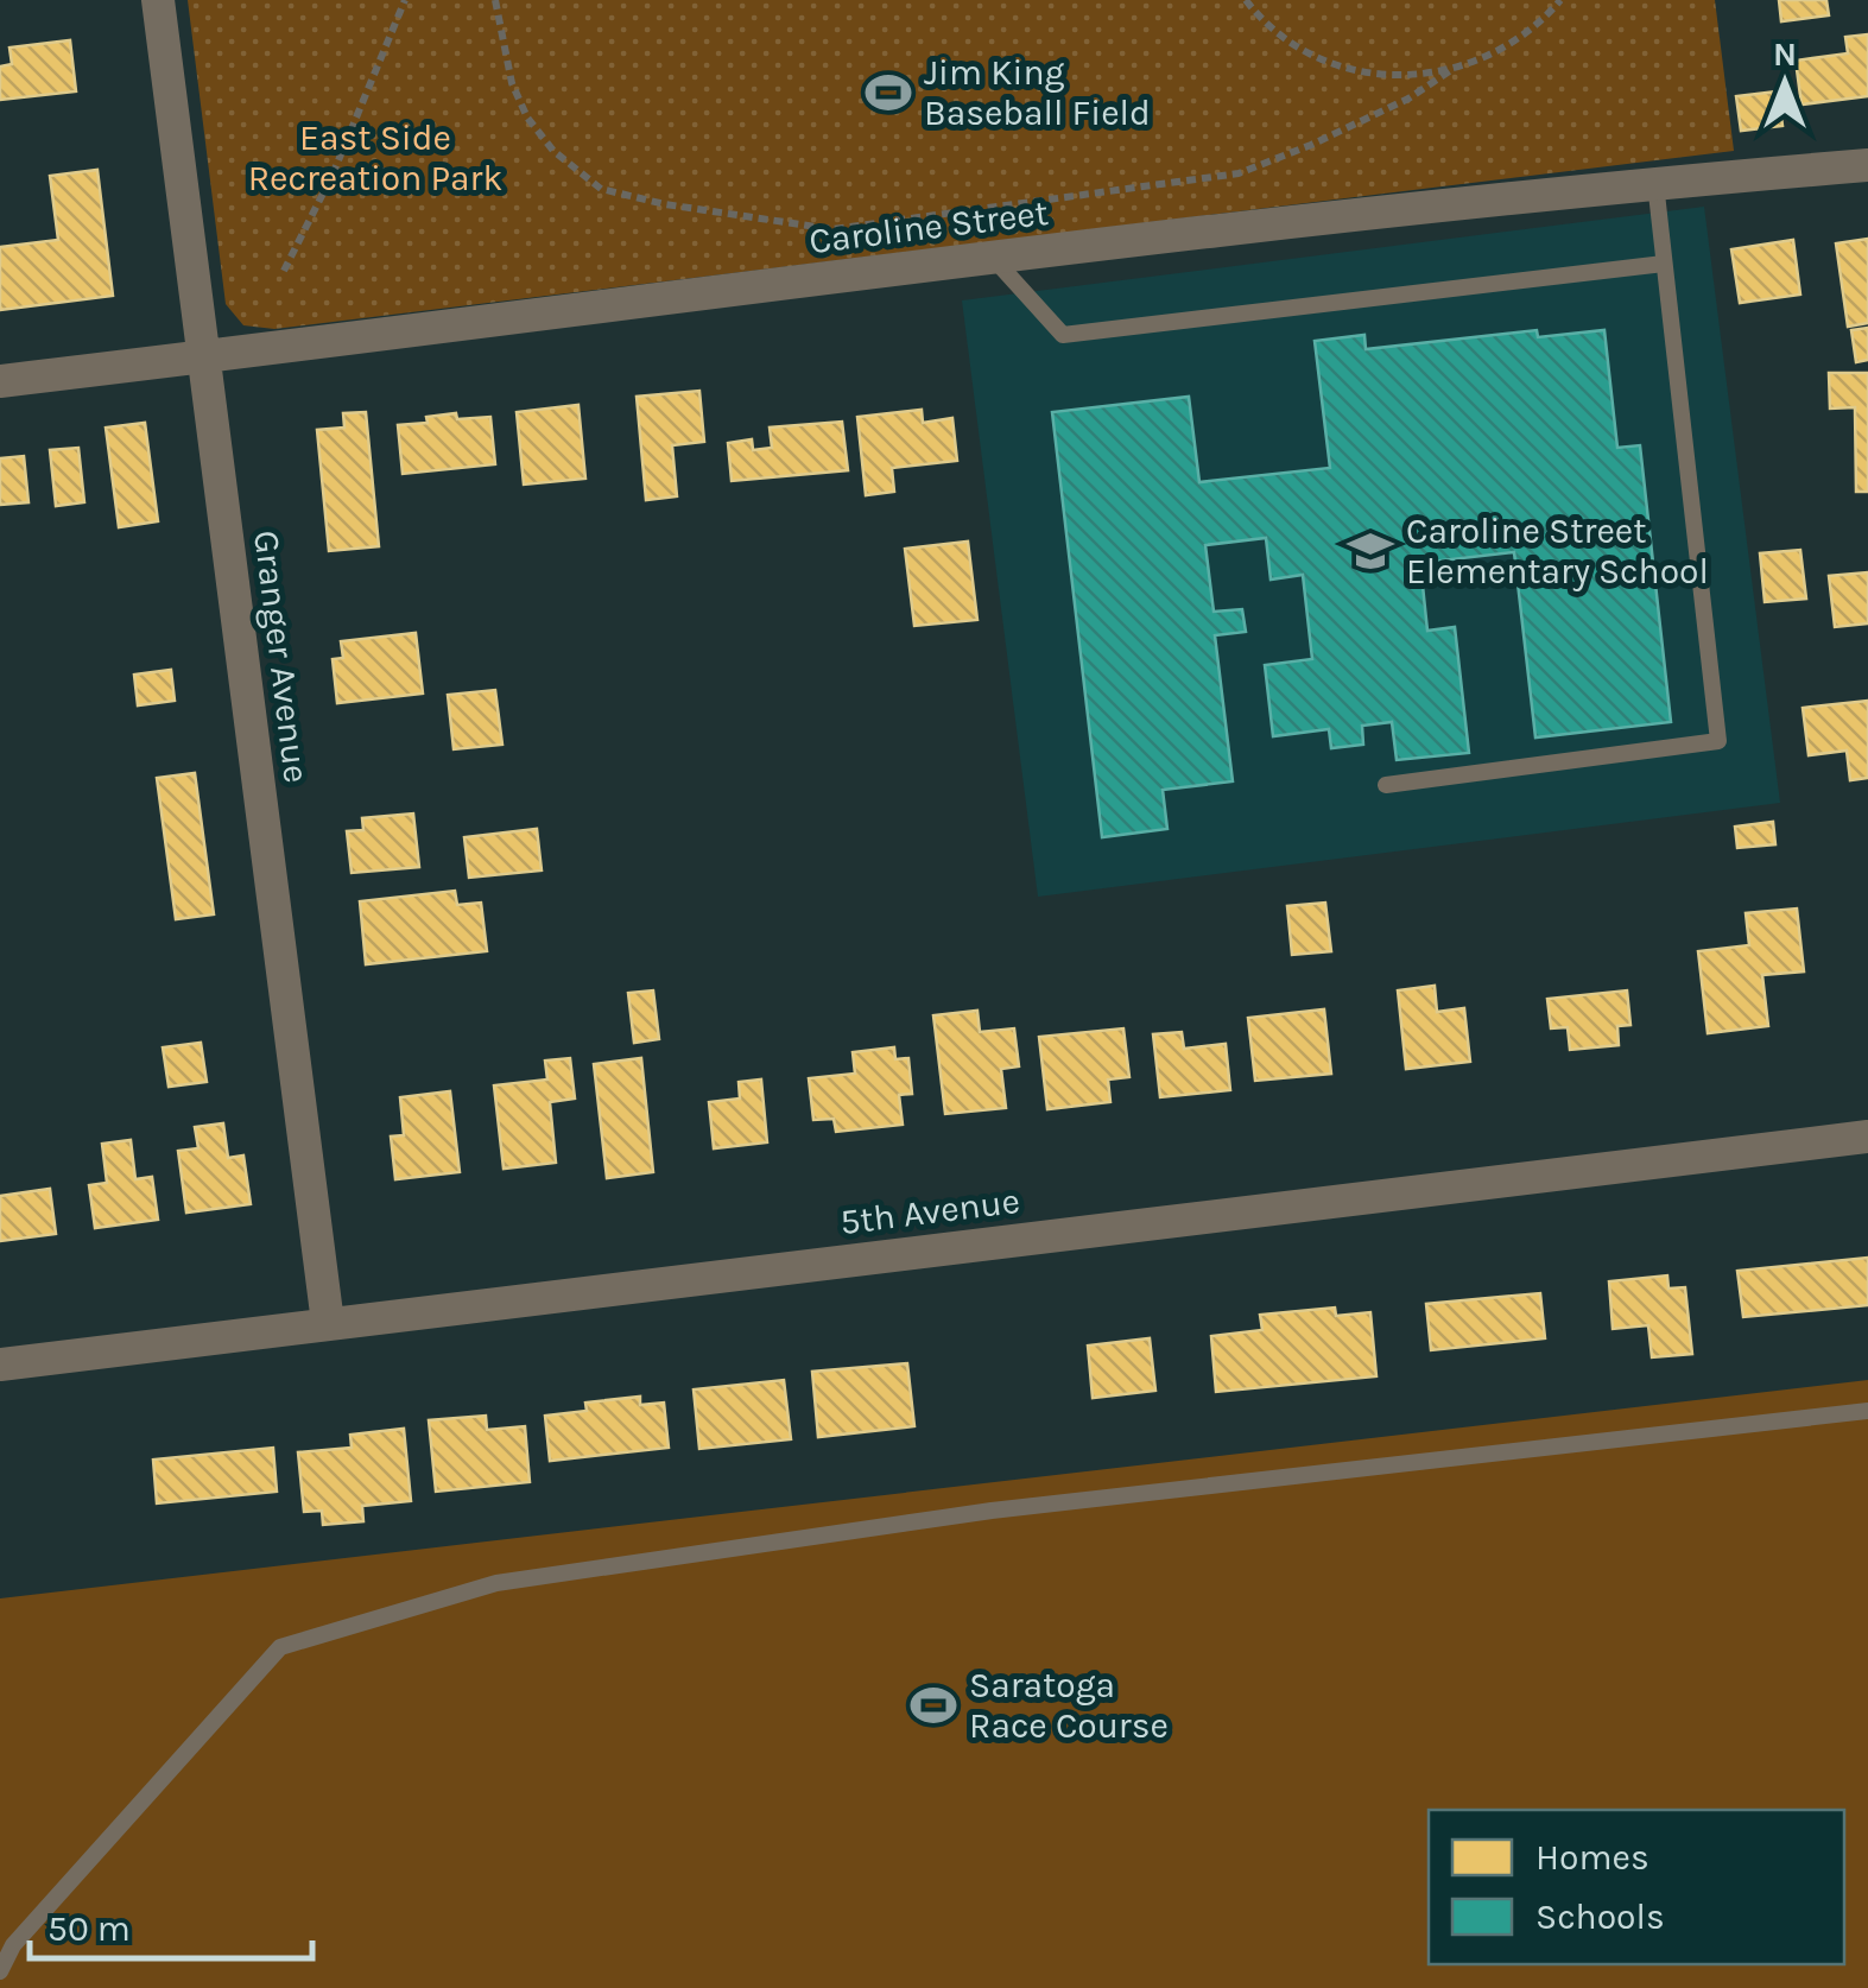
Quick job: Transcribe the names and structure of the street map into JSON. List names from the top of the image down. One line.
{"streets":{"street":["Caroline Street","Granger Avenue","5th Avenue"]},"crossings":[["Caroline Street","Granger Avenue"],["Granger Avenue","5th Avenue"]],"parks":["East Side Recreation Park"],"places":{"sports":["Jim King Baseball Field","Saratoga Race Course"],"school or university":["Caroline Street Elementary School"]},"legend":["Homes","Schools"],"scale_bar":"50 m","north":"top"}
